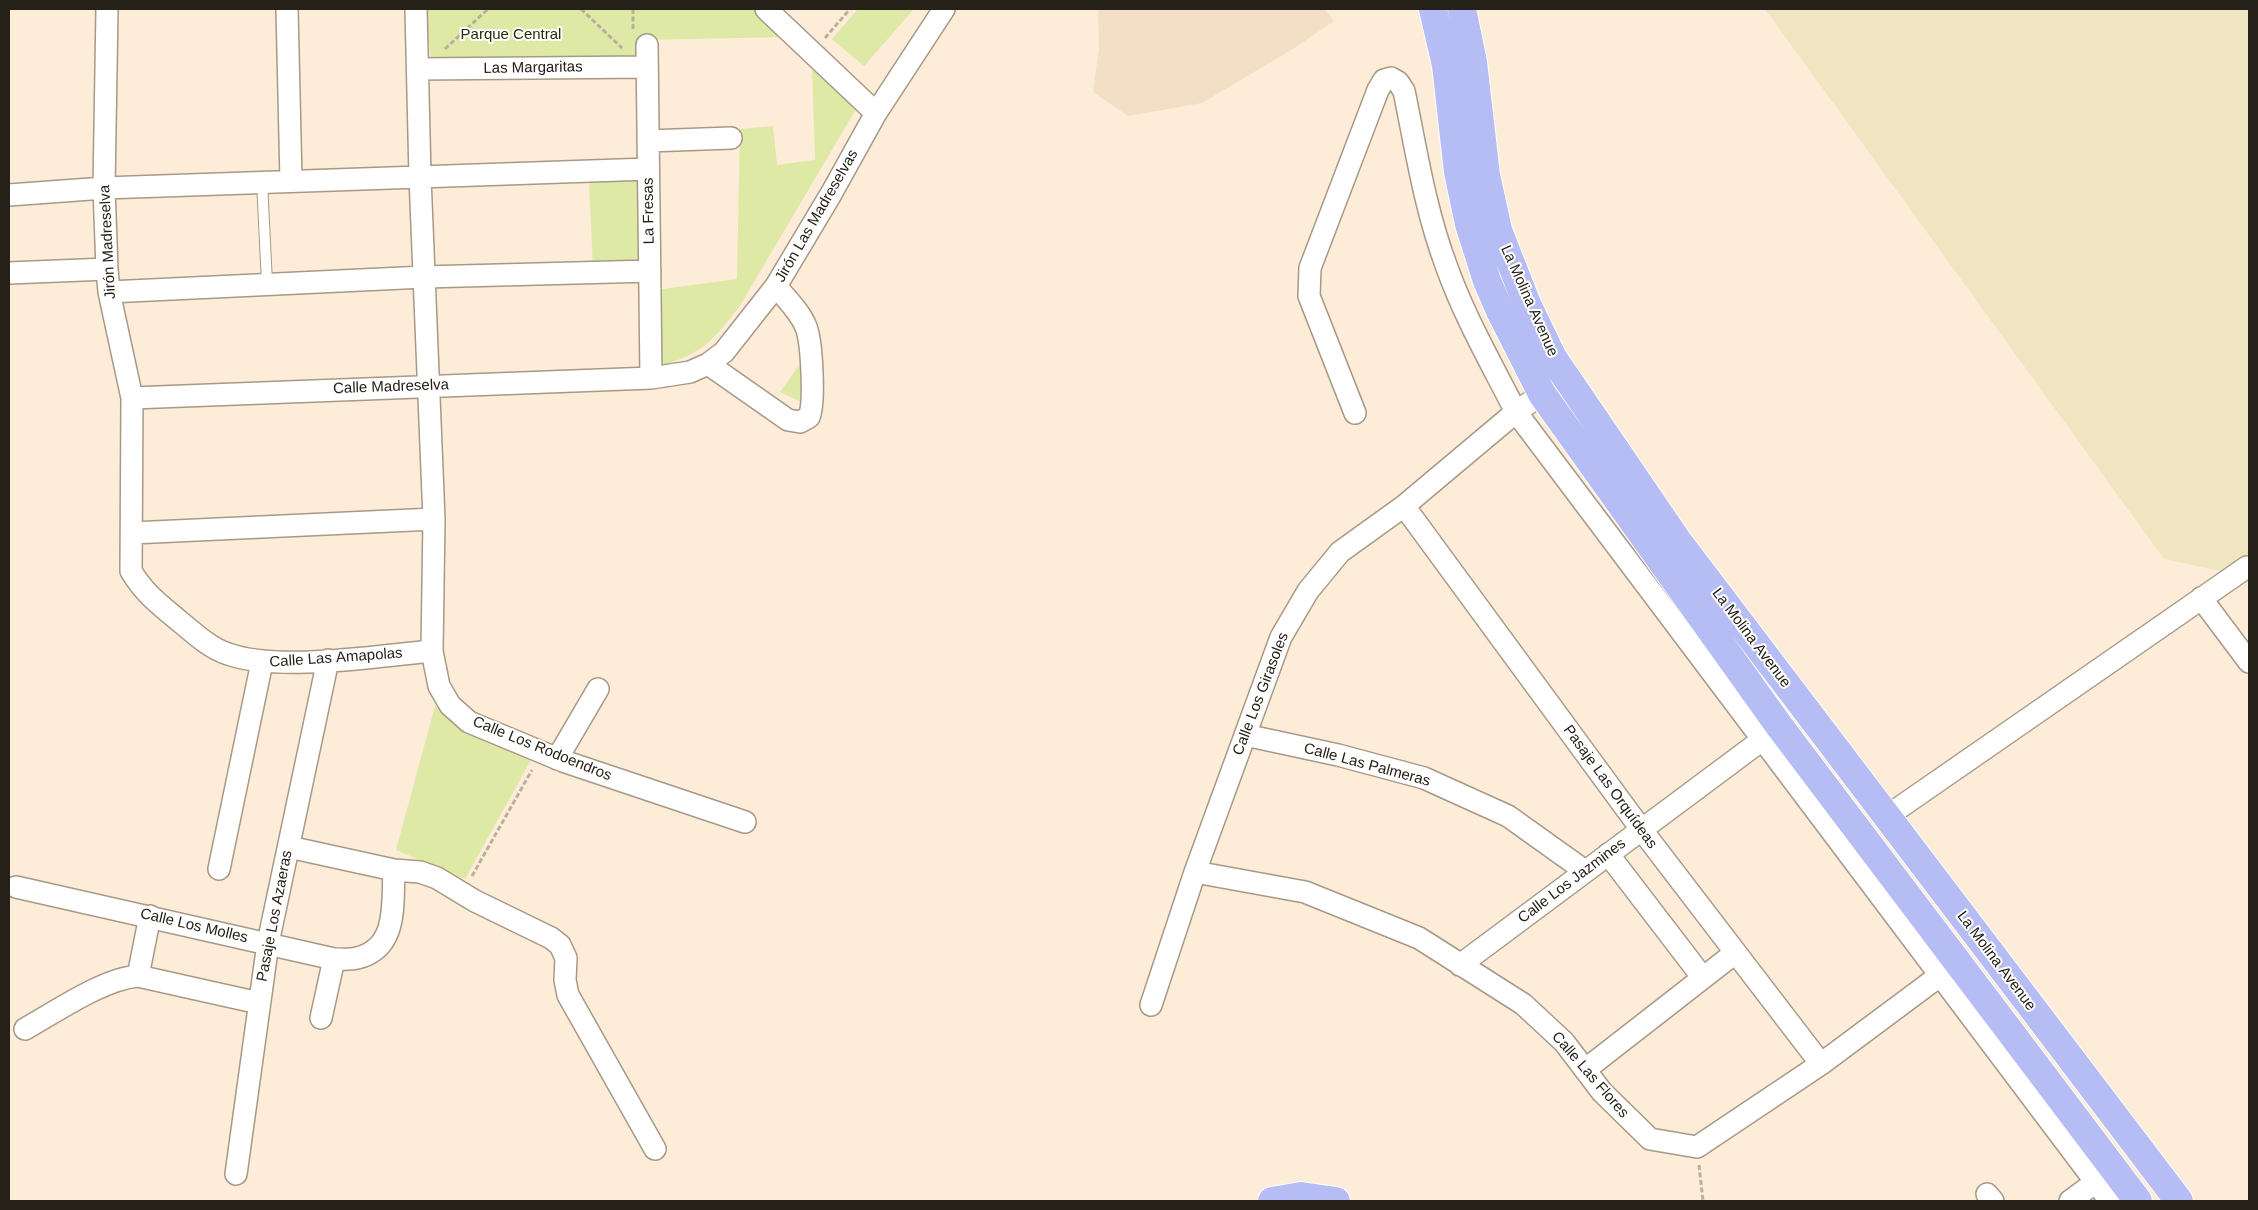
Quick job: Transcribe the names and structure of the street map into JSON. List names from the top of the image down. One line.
{"streets":{"main road":["La Molina Avenue"],"street":["Las Margaritas","La Fresas","Jirón Las Madreselvas","Jirón Madreselva","Calle Madreselva","Calle Las Amapolas","Calle Los Girasoles","Calle Los Rodoendros","Calle Las Palmeras","Pasaje Las Orquídeas","Calle Los Jazmines","Pasaje Los Azaeras","Calle Los Molles","Calle Las Flores"]},"crossings":[["Las Margaritas","La Fresas"],["Las Margaritas","Calle Los Rodoendros"],["La Fresas","Jirón Las Madreselvas"],["La Fresas","Calle Madreselva"],["Jirón Las Madreselvas","Calle Madreselva"],["Jirón Madreselva","Calle Madreselva"],["Jirón Madreselva","Calle Las Amapolas"],["La Molina Avenue","Calle Los Girasoles"],["La Molina Avenue","Calle Los Jazmines"],["Calle Madreselva","Calle Los Rodoendros"],["Calle Las Amapolas","Calle Los Rodoendros"],["Calle Las Amapolas","Pasaje Los Azaeras"],["Calle Los Girasoles","Calle Las Palmeras"],["Calle Los Girasoles","Pasaje Las Orquídeas"],["Calle Los Girasoles","Calle Las Flores"],["Calle Las Palmeras","Calle Los Jazmines"],["Pasaje Las Orquídeas","Calle Los Jazmines"],["Calle Los Jazmines","Calle Las Flores"],["Pasaje Los Azaeras","Calle Los Molles"]],"parks":["Parque Central"]}
